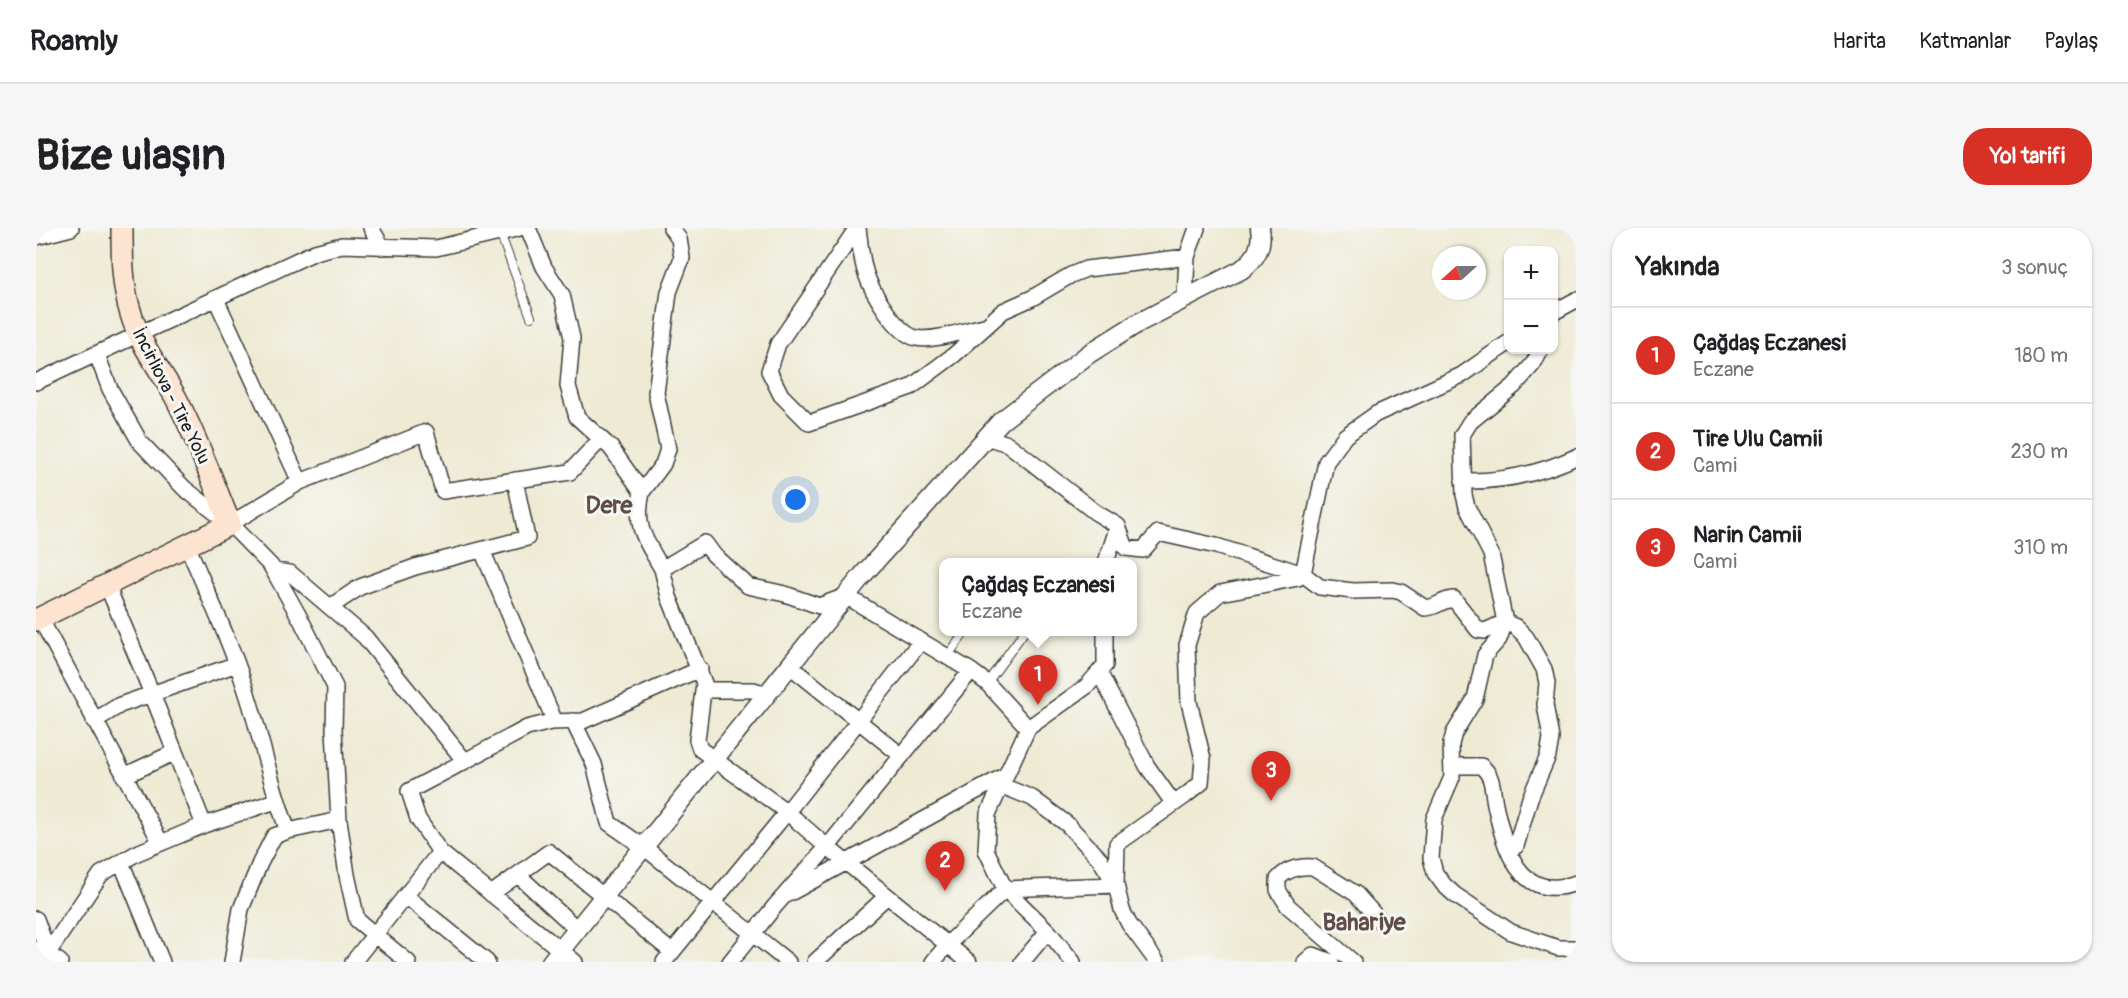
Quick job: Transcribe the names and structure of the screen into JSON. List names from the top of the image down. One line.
{"streets":{"main road":["İncirliova - Tire Yolu"]},"districts":["Dere","Bahariye"],"north":"left","page":{"header":"Roamly","nav":["Harita","Katmanlar","Paylaş"],"buttons":"Yol tarifi","title":"Bize ulaşın","heading":["Yakında","3 sonuç"],"map_buttons":["+","−"],"list":[{"mark":"1","name":"Çağdaş Eczanesi","note":"Eczane","value":"180 m"},{"mark":"2","name":"Tire Ulu Camii","note":"Cami","value":"230 m"},{"mark":"3","name":"Narin Camii","note":"Cami","value":"310 m"}],"popup":["Çağdaş Eczanesi","Eczane"],"pins":["1","3","2"]}}
